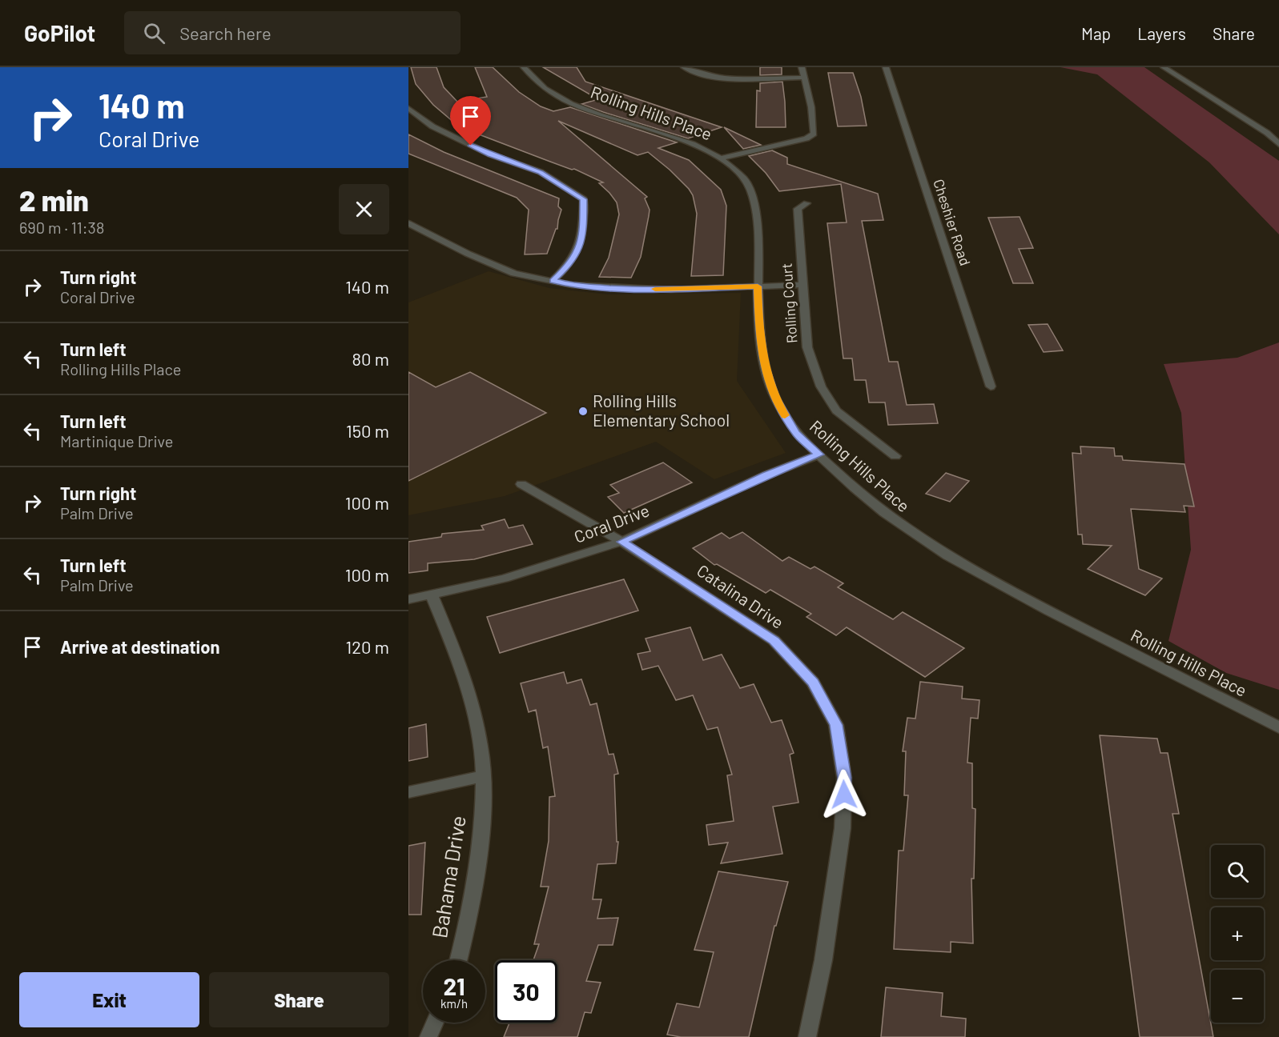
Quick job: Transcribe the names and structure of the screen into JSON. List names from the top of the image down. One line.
{"streets":{"street":["Rolling Hills Place","Cheshier Road","Rolling Court","Coral Drive","Catalina Drive","Bahama Drive"]},"crossings":[["Rolling Hills Place","Coral Drive"],["Coral Drive","Catalina Drive"],["Coral Drive","Bahama Drive"]],"places":["Rolling Hills Elementary School"],"page":{"header":"GoPilot","search":"Search here","nav":["Map","Layers","Share"],"turn":["140 m","Coral Drive"],"heading":["2 min","690 m · 11:38"],"list":[{"name":"Turn right","note":"Coral Drive","value":"140 m"},{"name":"Turn left","note":"Rolling Hills Place","value":"80 m"},{"name":"Turn left","note":"Martinique Drive","value":"150 m"},{"name":"Turn right","note":"Palm Drive","value":"100 m"},{"name":"Turn left","note":"Palm Drive","value":"100 m"},{"name":"Arrive at destination","value":"120 m"}],"map_buttons":["+","−"],"speed":"21 km/h","limit":"30","buttons":["Exit","Share"]}}
